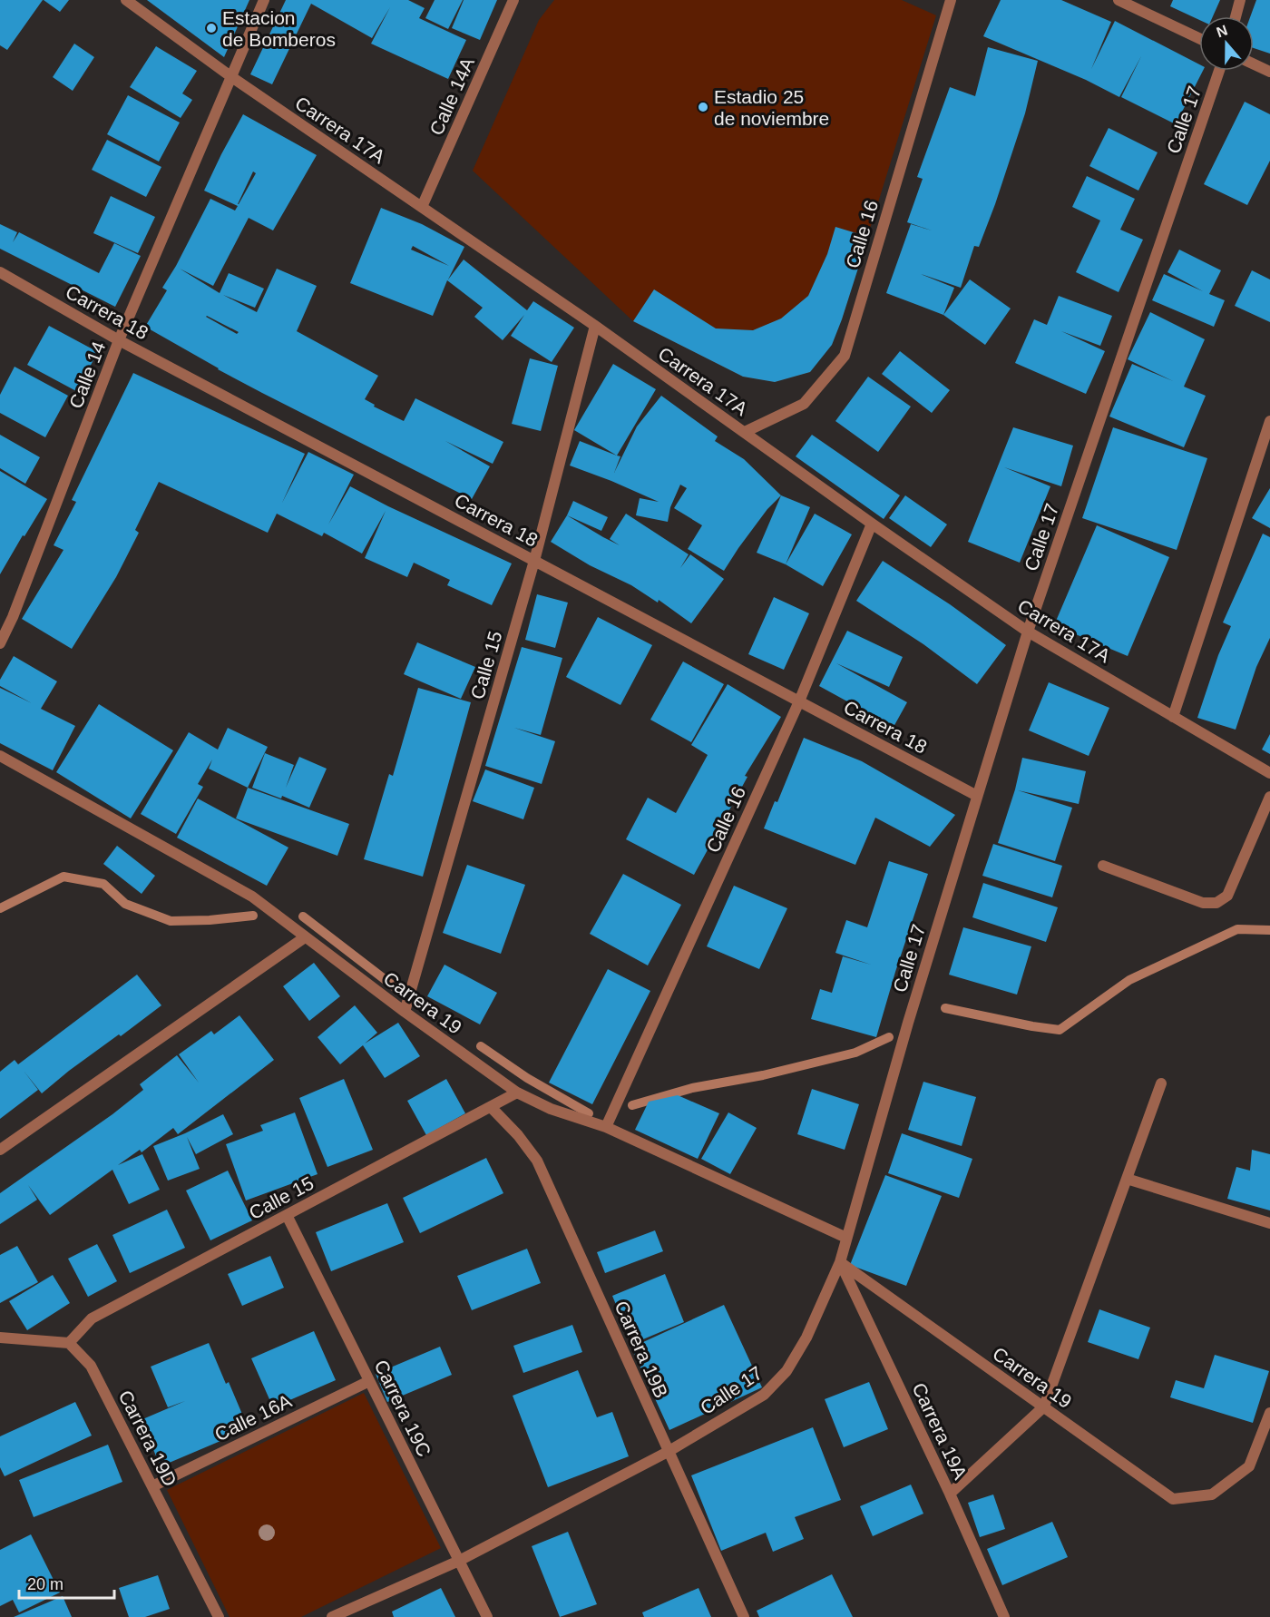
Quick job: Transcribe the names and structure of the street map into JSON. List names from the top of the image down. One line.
{"streets":{"street":["Calle 14A","Calle 17","Carrera 17A","Calle 16","Carrera 18","Calle 14","Calle 15","Carrera 19","Carrera 19B","Carrera 19C","Calle 16A","Carrera 19A","Carrera 19D"]},"crossings":[["Calle 14A","Carrera 17A"],["Calle 17","Carrera 17A"],["Calle 17","Carrera 18"],["Calle 17","Carrera 19"],["Calle 17","Carrera 19B"],["Calle 17","Carrera 19C"],["Calle 17","Carrera 19A"],["Carrera 17A","Calle 16"],["Carrera 17A","Calle 14"],["Carrera 17A","Calle 15"],["Calle 16","Carrera 18"],["Calle 16","Carrera 19"],["Carrera 18","Calle 14"],["Carrera 18","Calle 15"],["Calle 15","Carrera 19"],["Calle 15","Carrera 19B"],["Calle 15","Carrera 19C"],["Calle 15","Carrera 19D"],["Carrera 19","Carrera 19A"],["Carrera 19C","Calle 16A"],["Calle 16A","Carrera 19D"]],"places":["Estacion de Bomberos","Estadio 25 de noviembre"],"scale_bar":"20 m","north":"top"}
